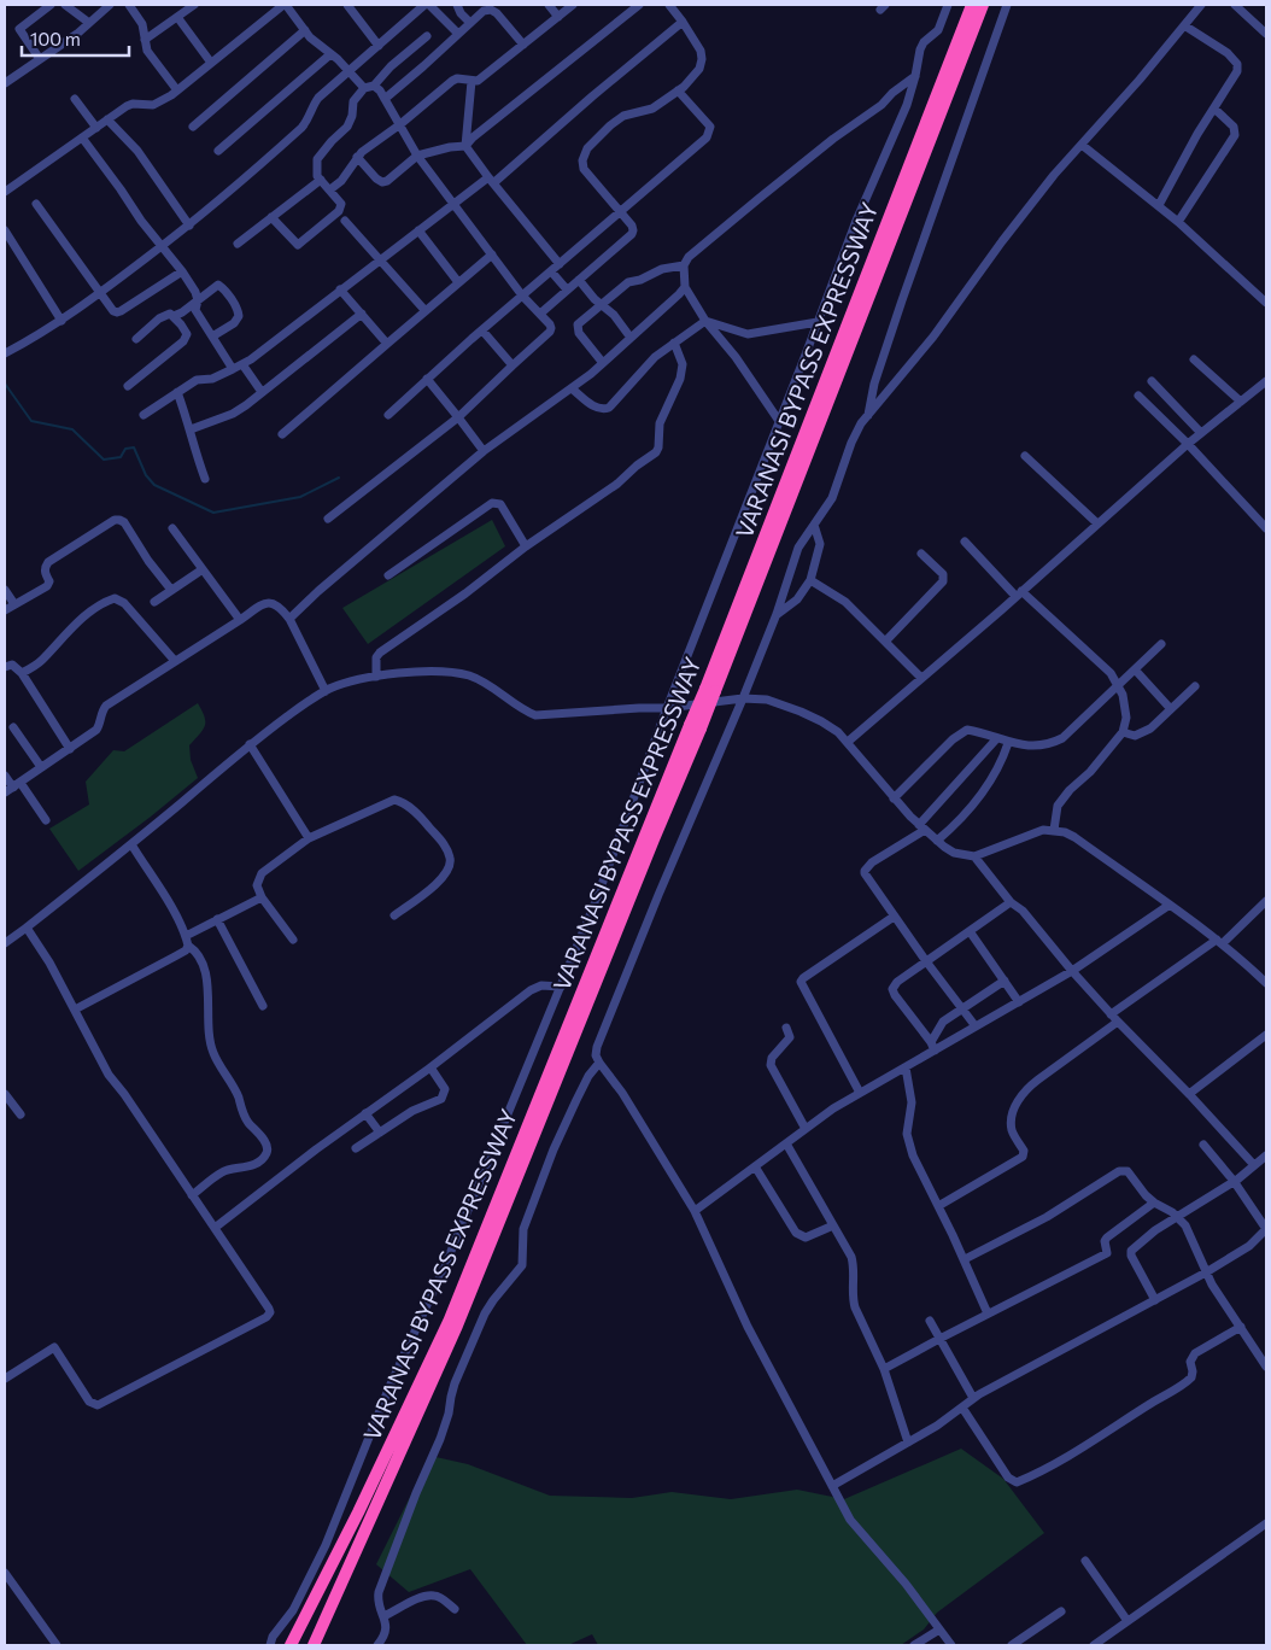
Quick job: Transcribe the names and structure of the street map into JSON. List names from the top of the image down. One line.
{"streets":{"highway":["VARANASI BYPASS EXPRESSWAY"]},"scale_bar":"100 m"}
